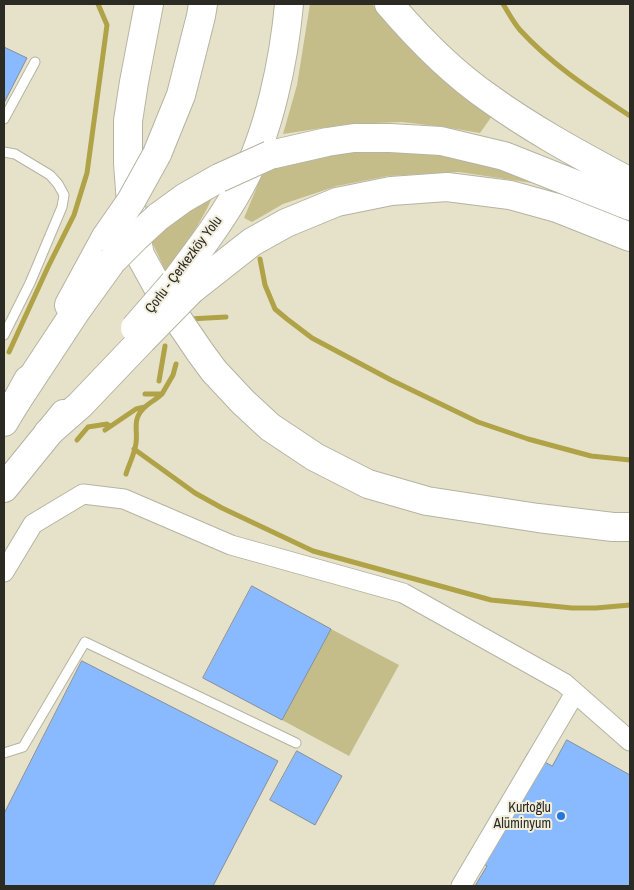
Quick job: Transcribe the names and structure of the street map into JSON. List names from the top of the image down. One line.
{"streets":{"main road":["Çorlu - Çerkezköy Yolu"]},"places":["Kurtoğlu Alüminyum"]}
